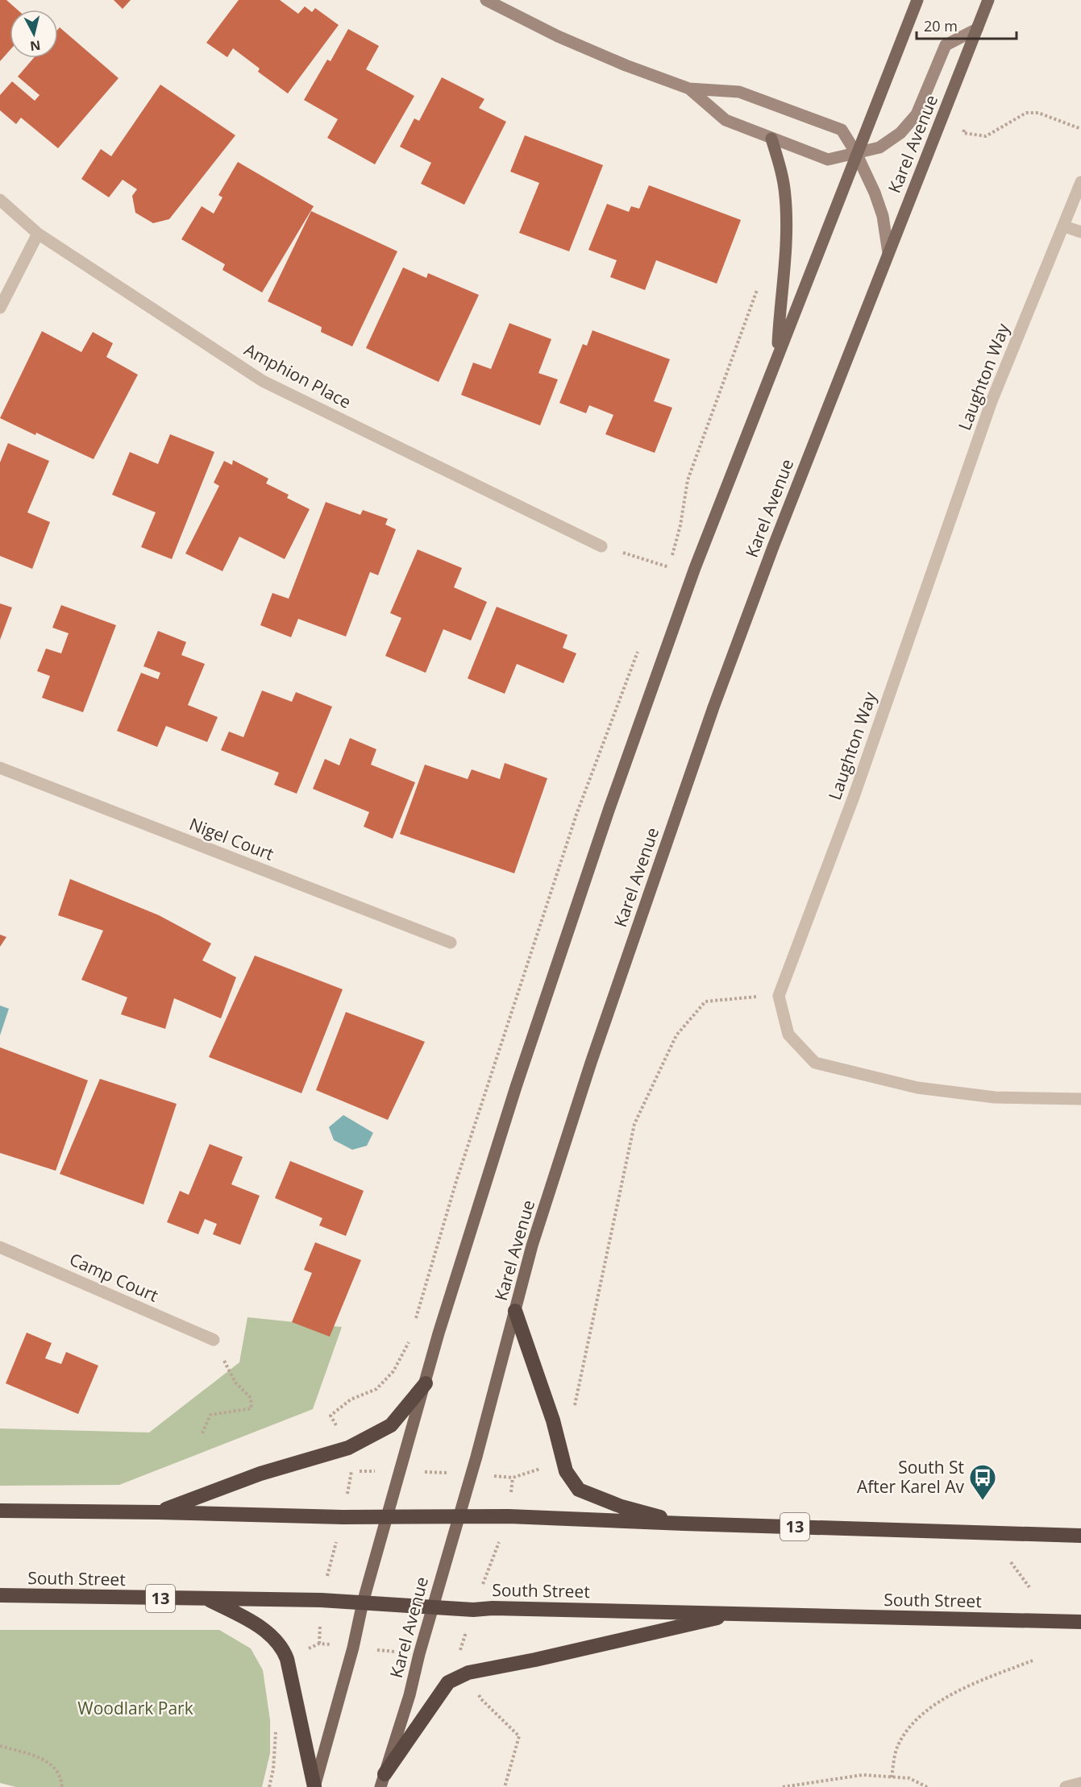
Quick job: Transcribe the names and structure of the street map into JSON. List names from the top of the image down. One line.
{"streets":{"highway":["13","South Street"],"main road":["Karel Avenue"],"street":["Amphion Place","Laughton Way","Nigel Court","Camp Court"]},"crossings":[["Karel Avenue","13"],["Karel Avenue","South Street"]],"parks":["Woodlark Park"],"places":{"bus stop":["South St After Karel Av"]},"scale_bar":"20 m","north":"bottom"}
